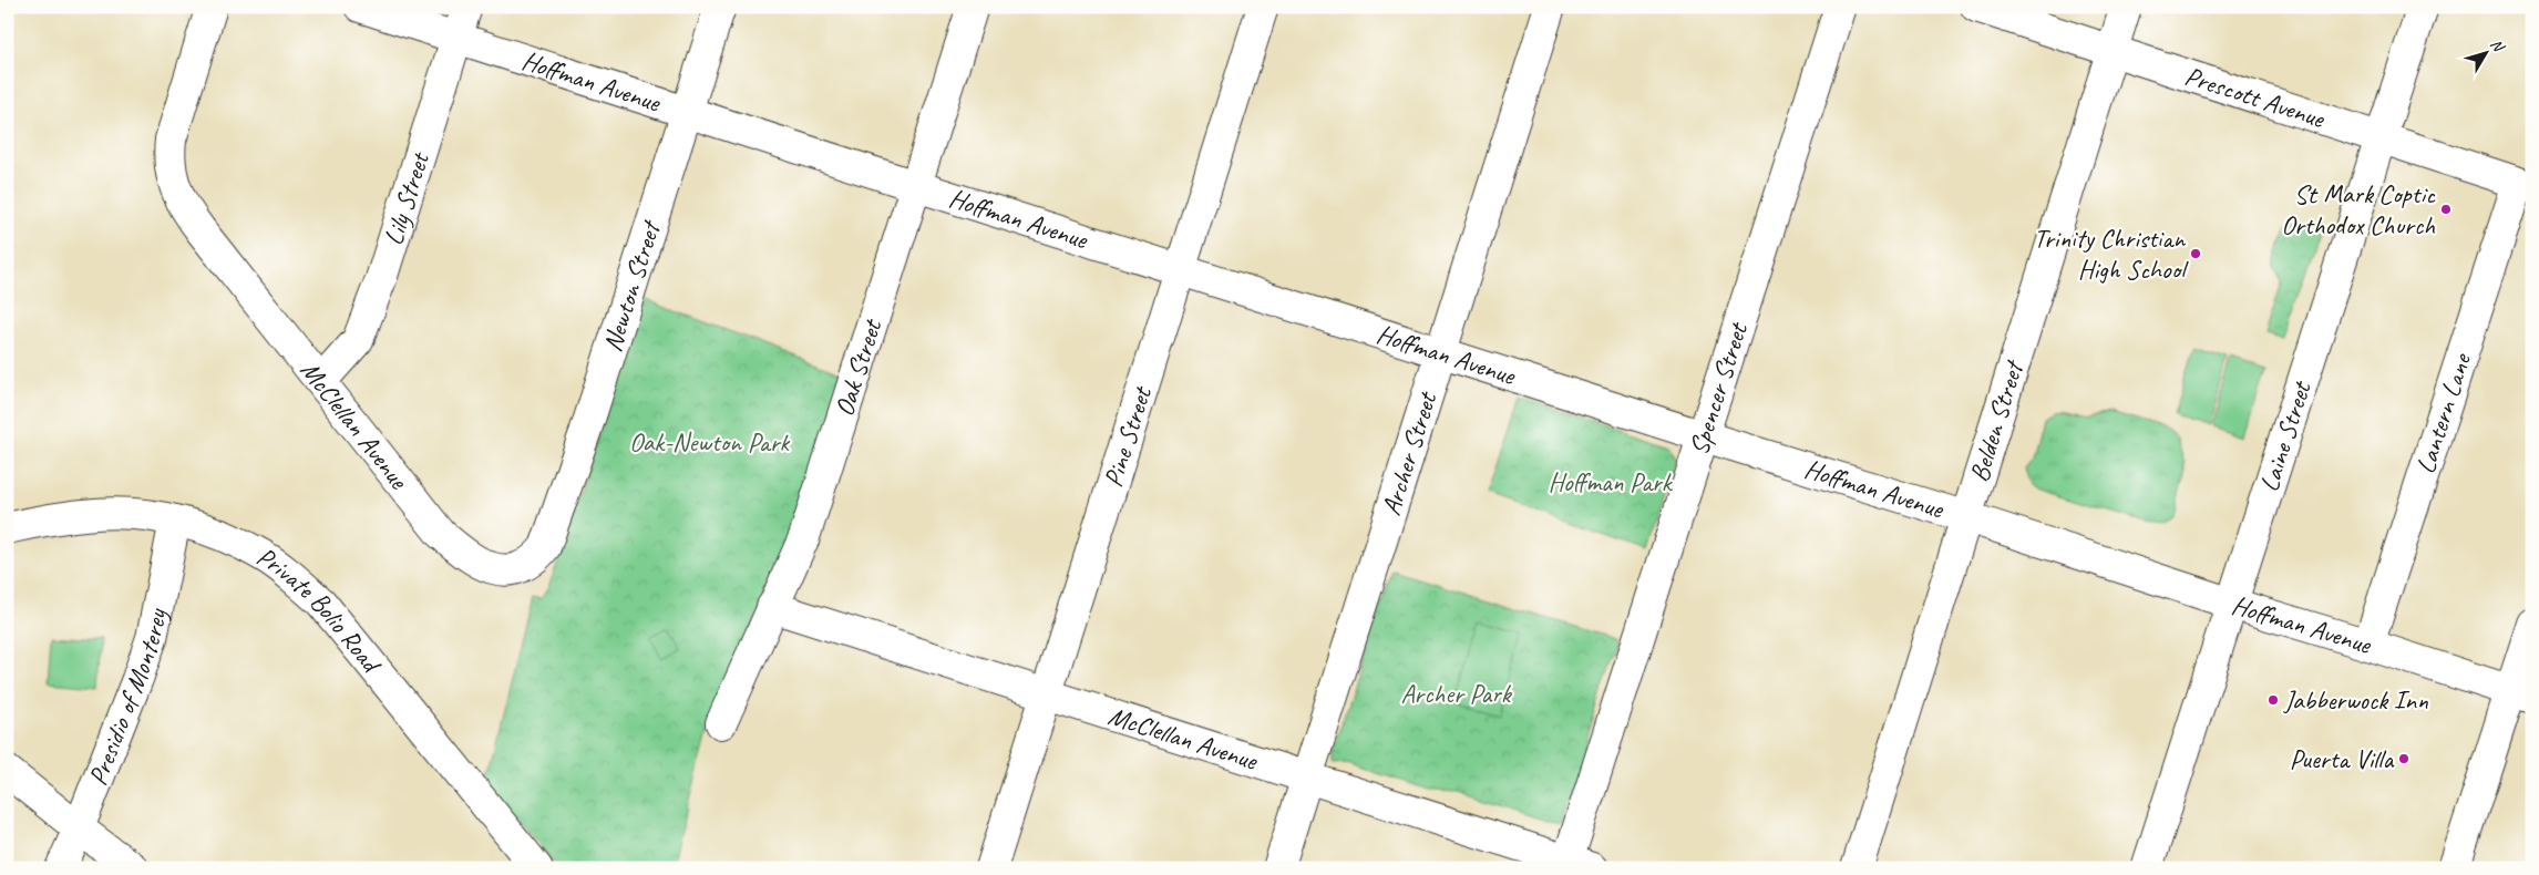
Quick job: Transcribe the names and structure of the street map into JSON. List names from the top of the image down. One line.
{"streets":{"street":["Hoffman Avenue","Prescott Avenue","Lily Street","Newton Street","Oak Street","Spencer Street","Lantern Lane","Belden Street","McClellan Avenue","Pine Street","Laine Street","Archer Street","Private Bolio Road","Presidio of Monterey"]},"crossings":[["Hoffman Avenue","Lily Street"],["Hoffman Avenue","Newton Street"],["Hoffman Avenue","Oak Street"],["Hoffman Avenue","Spencer Street"],["Hoffman Avenue","Lantern Lane"],["Hoffman Avenue","Belden Street"],["Hoffman Avenue","Pine Street"],["Hoffman Avenue","Laine Street"],["Hoffman Avenue","Archer Street"],["Prescott Avenue","Lantern Lane"],["Prescott Avenue","Belden Street"],["Prescott Avenue","Laine Street"],["Lily Street","McClellan Avenue"],["Newton Street","McClellan Avenue"],["Oak Street","McClellan Avenue"],["Spencer Street","McClellan Avenue"],["McClellan Avenue","Pine Street"],["McClellan Avenue","Archer Street"],["Private Bolio Road","Presidio of Monterey"]],"parks":["Oak-Newton Park","Hoffman Park","Archer Park"],"places":["St Mark Coptic Orthodox Church","Trinity Christian High School","Jabberwock Inn","Puerta Villa"],"north":"top right"}
